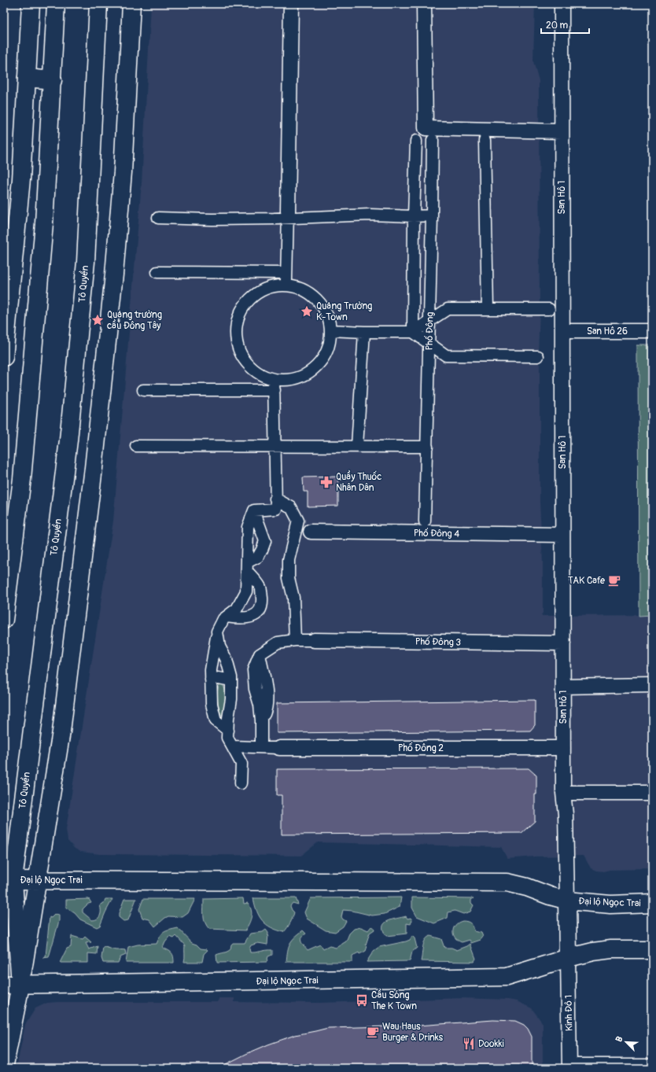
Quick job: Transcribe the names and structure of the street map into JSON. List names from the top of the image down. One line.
{"streets":{"main road":["Tô Quyền","Đại lộ Ngọc Trai"],"street":["San Hô 1","Phố Đông","San Hô 26","Phố Đông 4","Phố Đông 3","Phố Đông 2","Kinh Đô 1"]},"crossings":[["San Hô 1","San Hô 26"],["San Hô 1","Phố Đông 4"],["San Hô 1","Phố Đông 3"],["San Hô 1","Phố Đông 2"],["San Hô 1","Đại lộ Ngọc Trai"],["Tô Quyền","Đại lộ Ngọc Trai"],["Đại lộ Ngọc Trai","Kinh Đô 1"]],"places":{"place":["Quảng Trường K-Town","Quảng trường cầu Đông Tây"],"pharmacy":["Quầy Thuốc Nhân Dân"],"cafe":["TAK Cafe","Wau Haus Burger & Drinks"],"bus stop":["Cầu Sóng The K Town"],"restaurant":["Dookki"]},"scale_bar":"20 m","north":"top left"}
